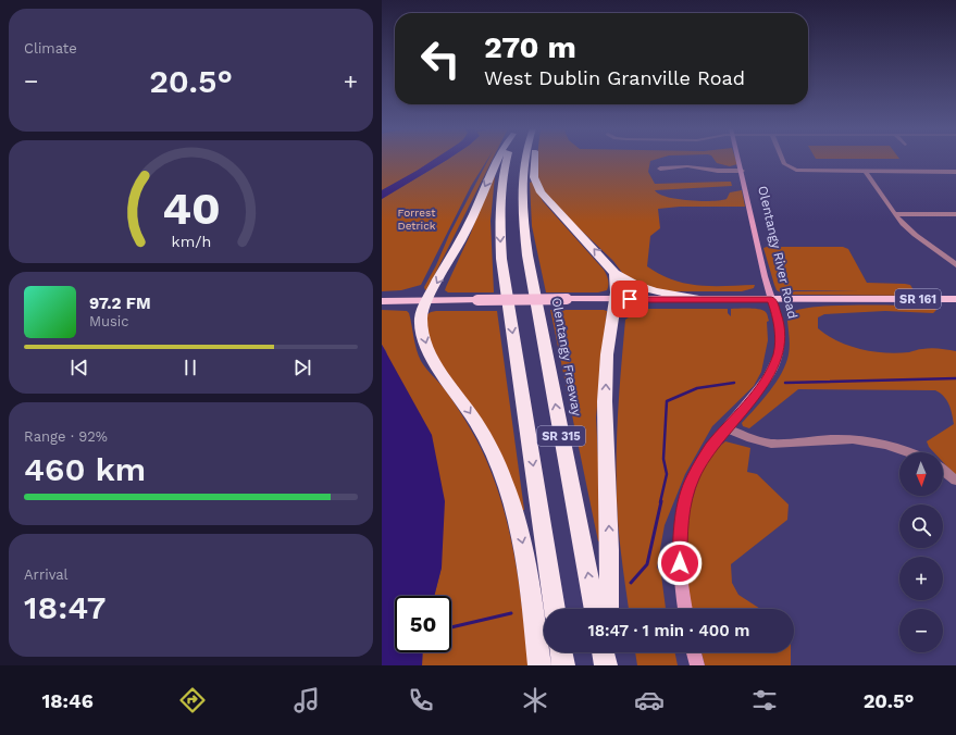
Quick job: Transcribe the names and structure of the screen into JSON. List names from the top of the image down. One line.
{"streets":{"highway":["Olentangy Freeway","SR 315"],"main road":["Olentangy River Road","SR 161"]},"crossings":[["Olentangy River Road","SR 161"]],"parks":["Forrest Detrick"],"north":"bottom","page":{"tile":["Climate",["Range · 92%","460 km"],["Arrival","18:47"]],"turn":["270 m","West Dublin Granville Road"],"heat":["−","20.5°","+"],"song":["97.2 FM","Music"],"map_buttons":["+","−"],"limit":"50","trip":"18:47 · 1 min · 400 m","tabs":["18:46","20.5°"],"gauge":["40","km/h"]}}
